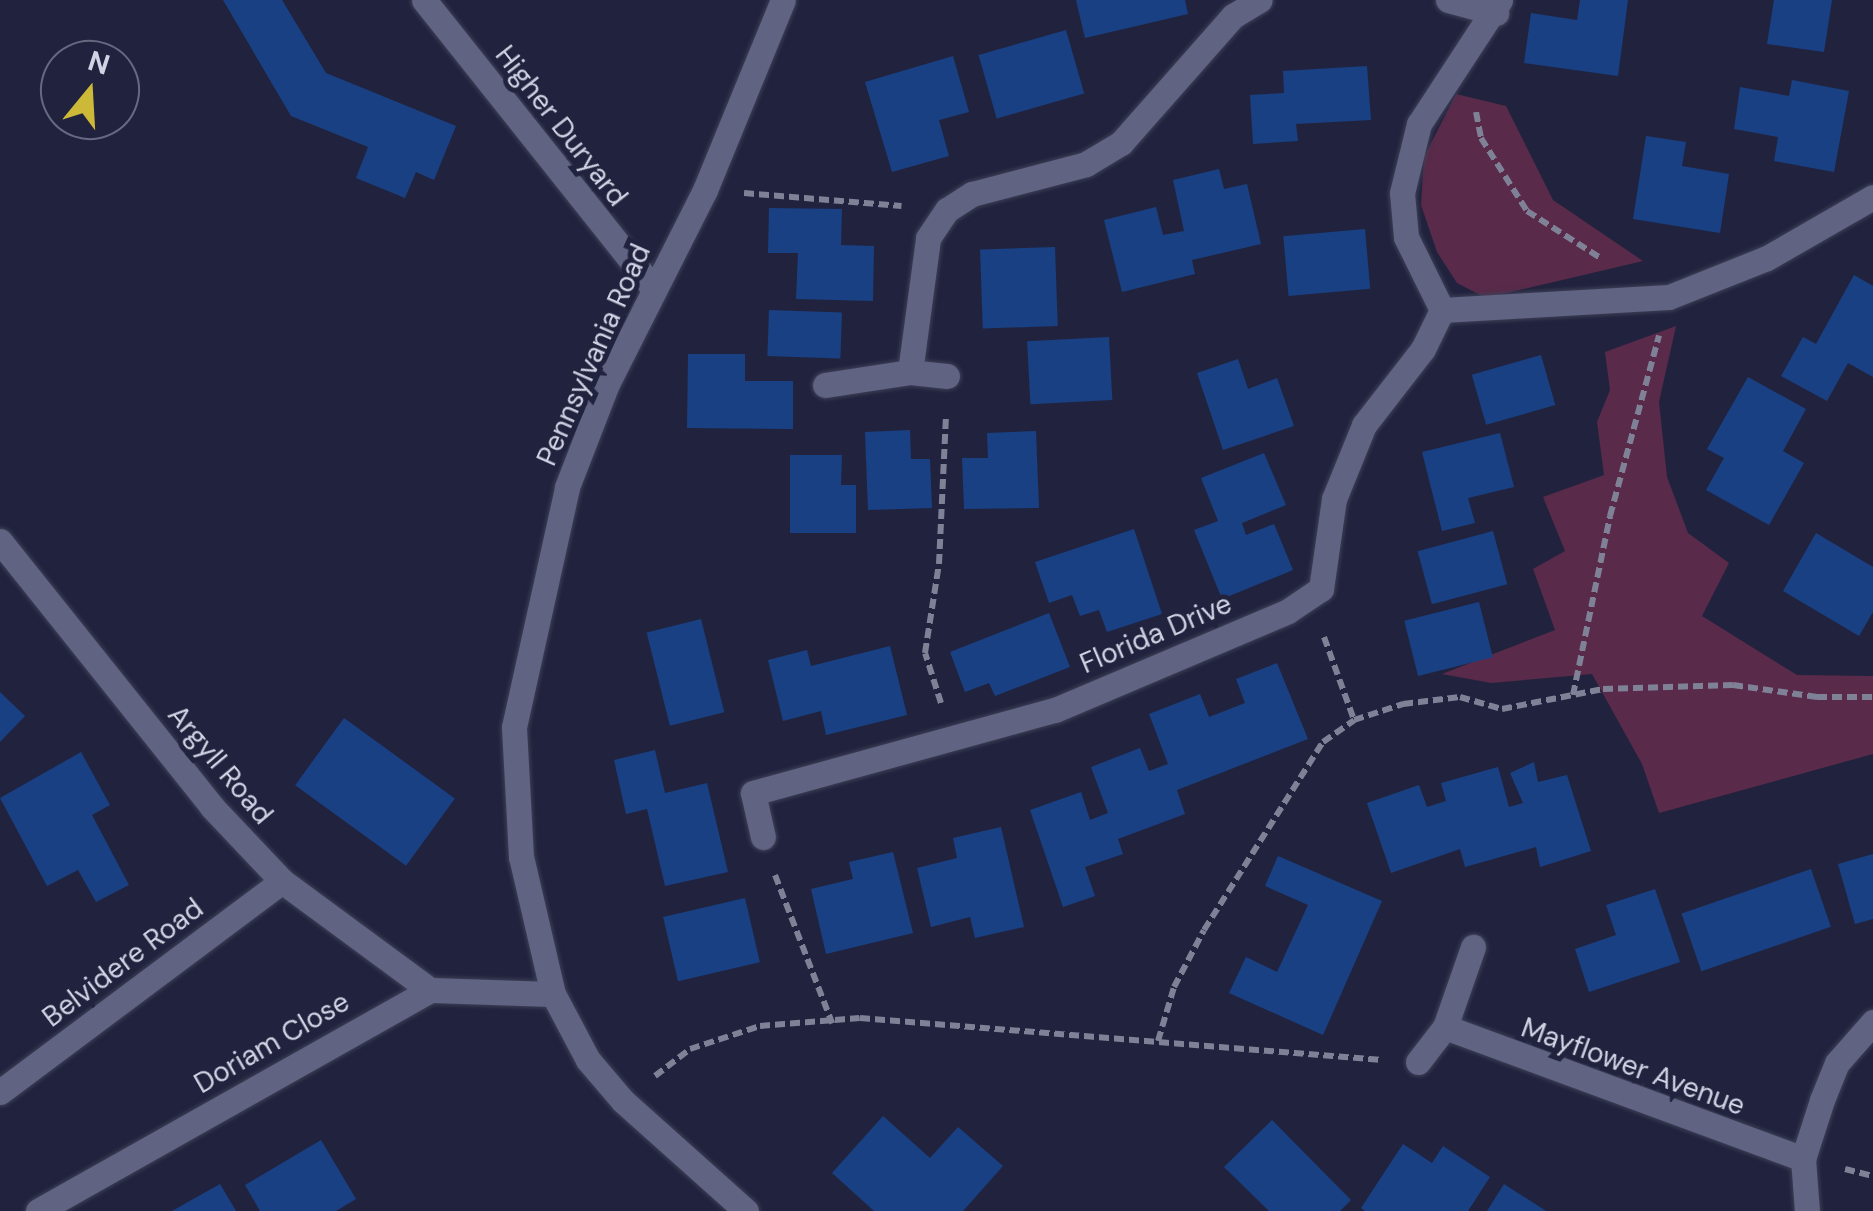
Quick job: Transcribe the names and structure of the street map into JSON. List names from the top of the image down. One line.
{"streets":{"street":["Higher Duryard","Pennsylvania Road","Florida Drive","Argyll Road","Belvidere Road","Doriam Close","Mayflower Avenue"]},"crossings":[["Higher Duryard","Pennsylvania Road"],["Argyll Road","Belvidere Road"],["Argyll Road","Doriam Close"]],"north":"top"}
